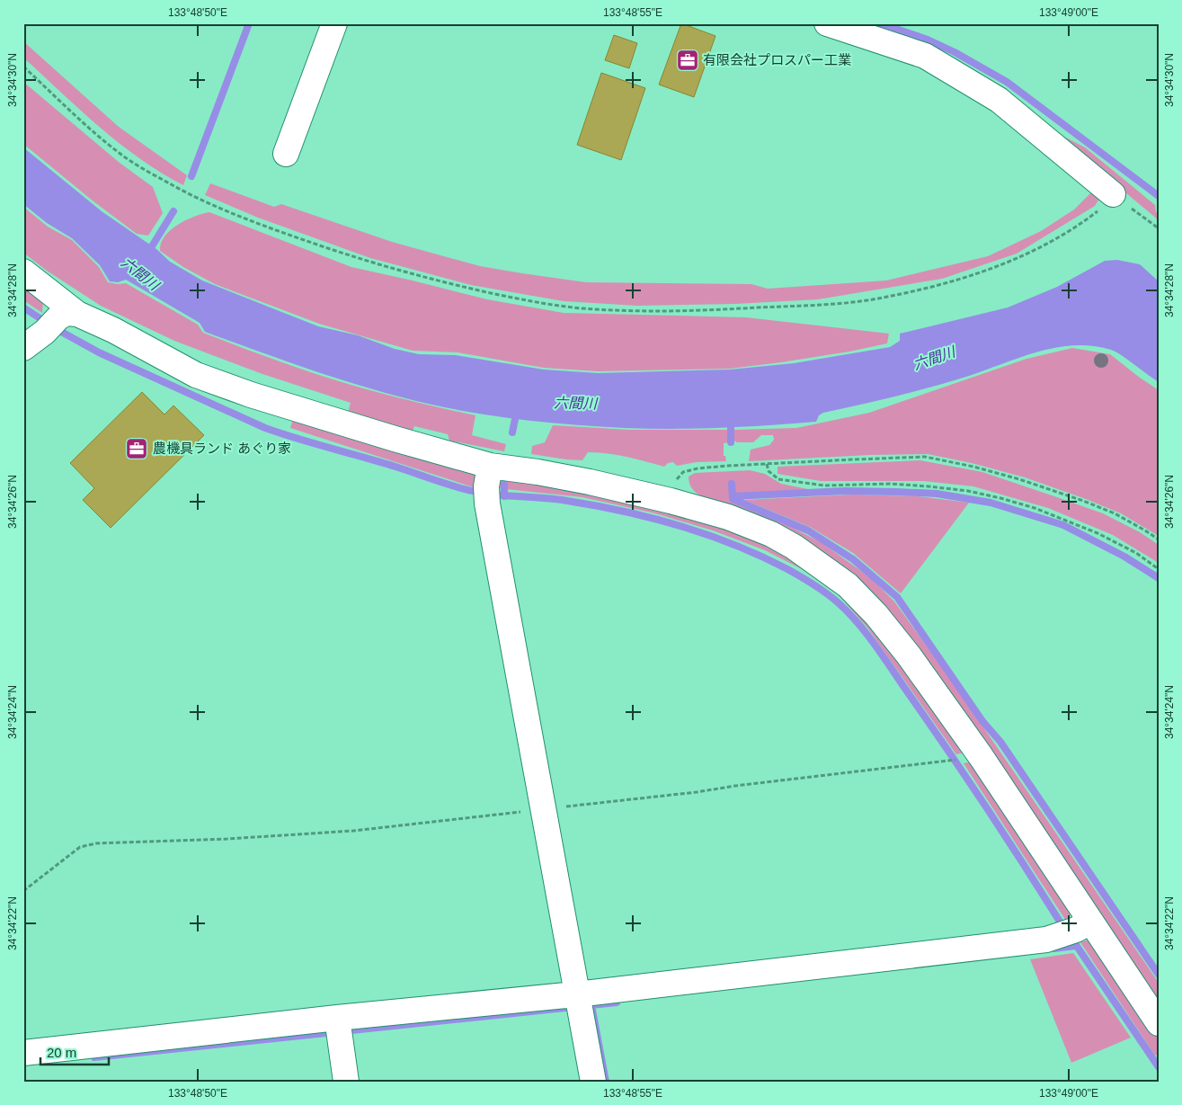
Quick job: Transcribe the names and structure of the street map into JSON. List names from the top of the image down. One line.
{"water":["六間川"],"places":{"office":["有限会社プロスパー工業","農機具ランド あぐり家"]},"scale_bar":"20 m","coordinates":["133°48'50\"E","133°48'55\"E","133°49'00\"E","34°34'30\"N","34°34'28\"N","34°34'26\"N","34°34'24\"N","34°34'22\"N"]}
